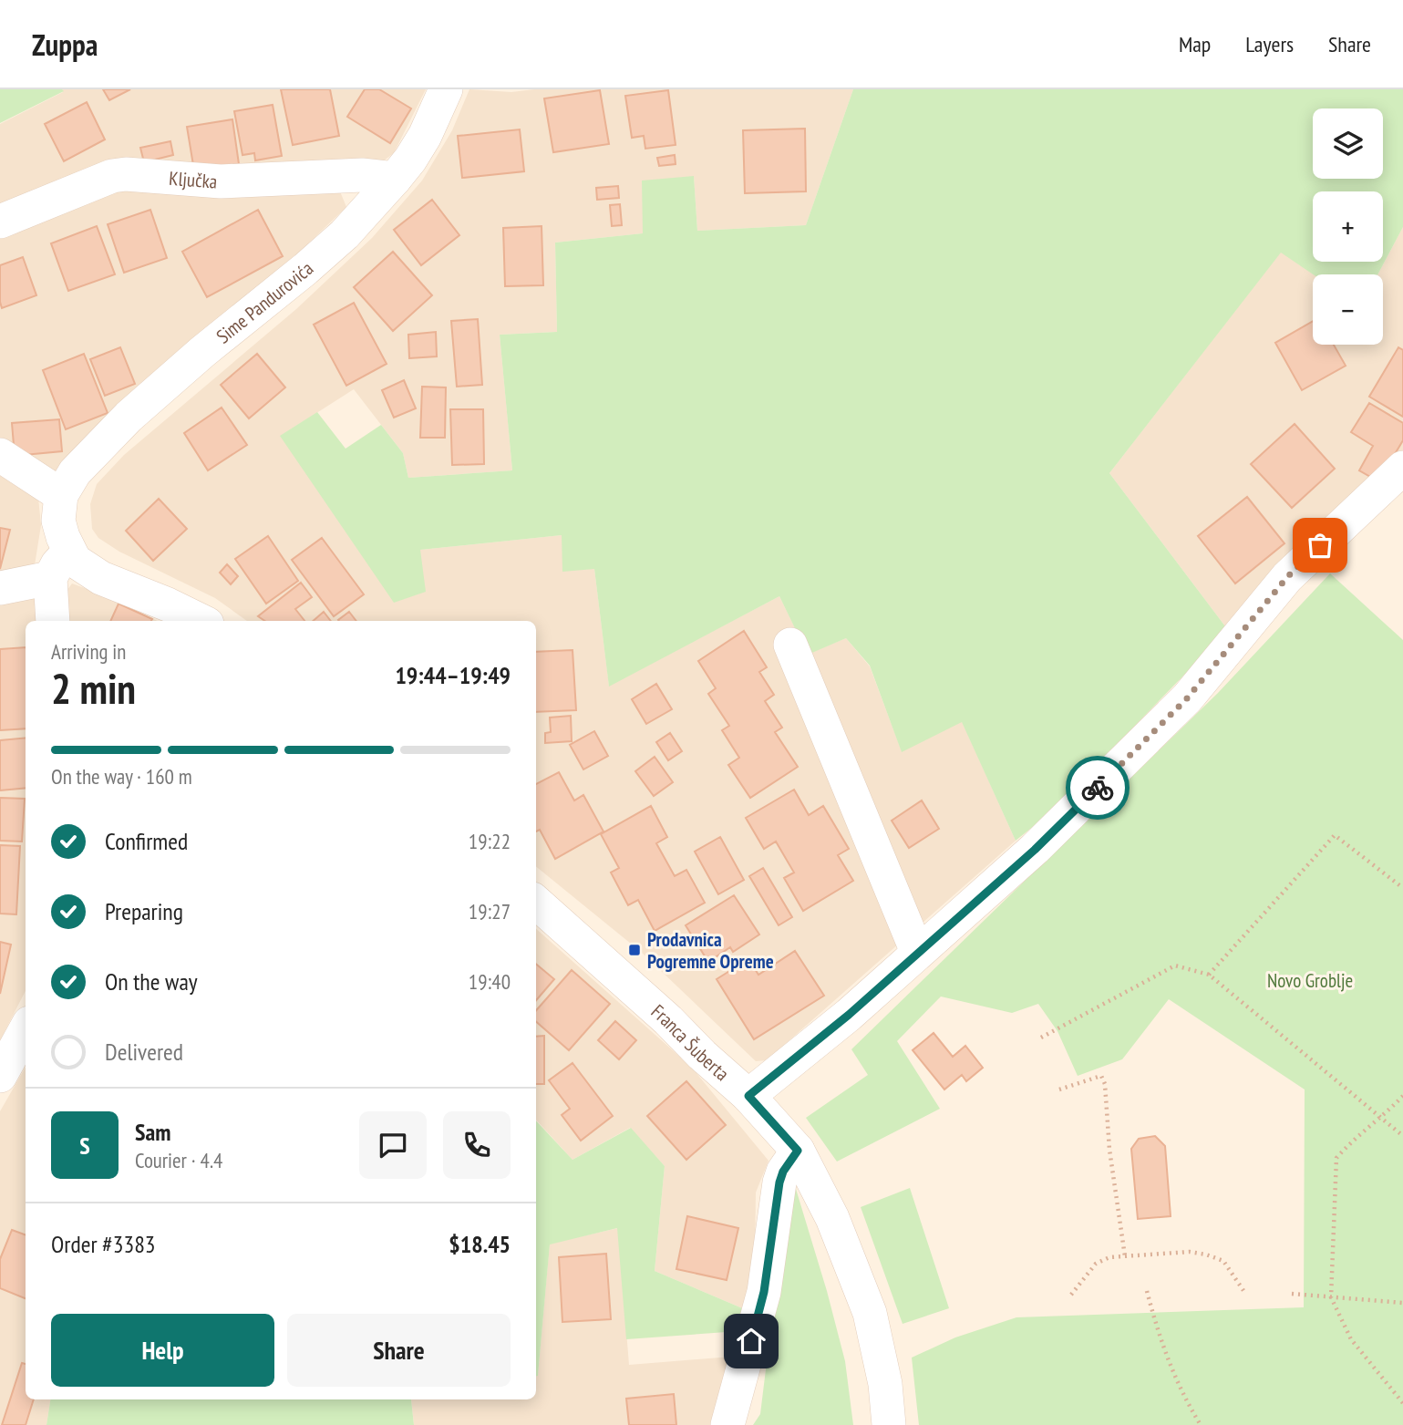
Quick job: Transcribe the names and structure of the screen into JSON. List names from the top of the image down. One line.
{"streets":{"street":["Ključka","Sime Pandurovića","Franca Šuberta"]},"crossings":[["Ključka","Sime Pandurovića"]],"parks":["Novo Groblje"],"places":{"transit":["Prodavnica Pogremne Opreme"]},"page":{"header":"Zuppa","nav":["Map","Layers","Share"],"map_buttons":["+","−"],"heading":["2 min","Arriving in","19:44–19:49"],"panel":["Sam","Courier · 4.4","Order #3383","$18.45"],"bar":"On the way · 160 m","list":[["Confirmed","19:22"],["Preparing","19:27"],["On the way","19:40"],"Delivered"],"round":"S","buttons":["Help","Share"]}}
